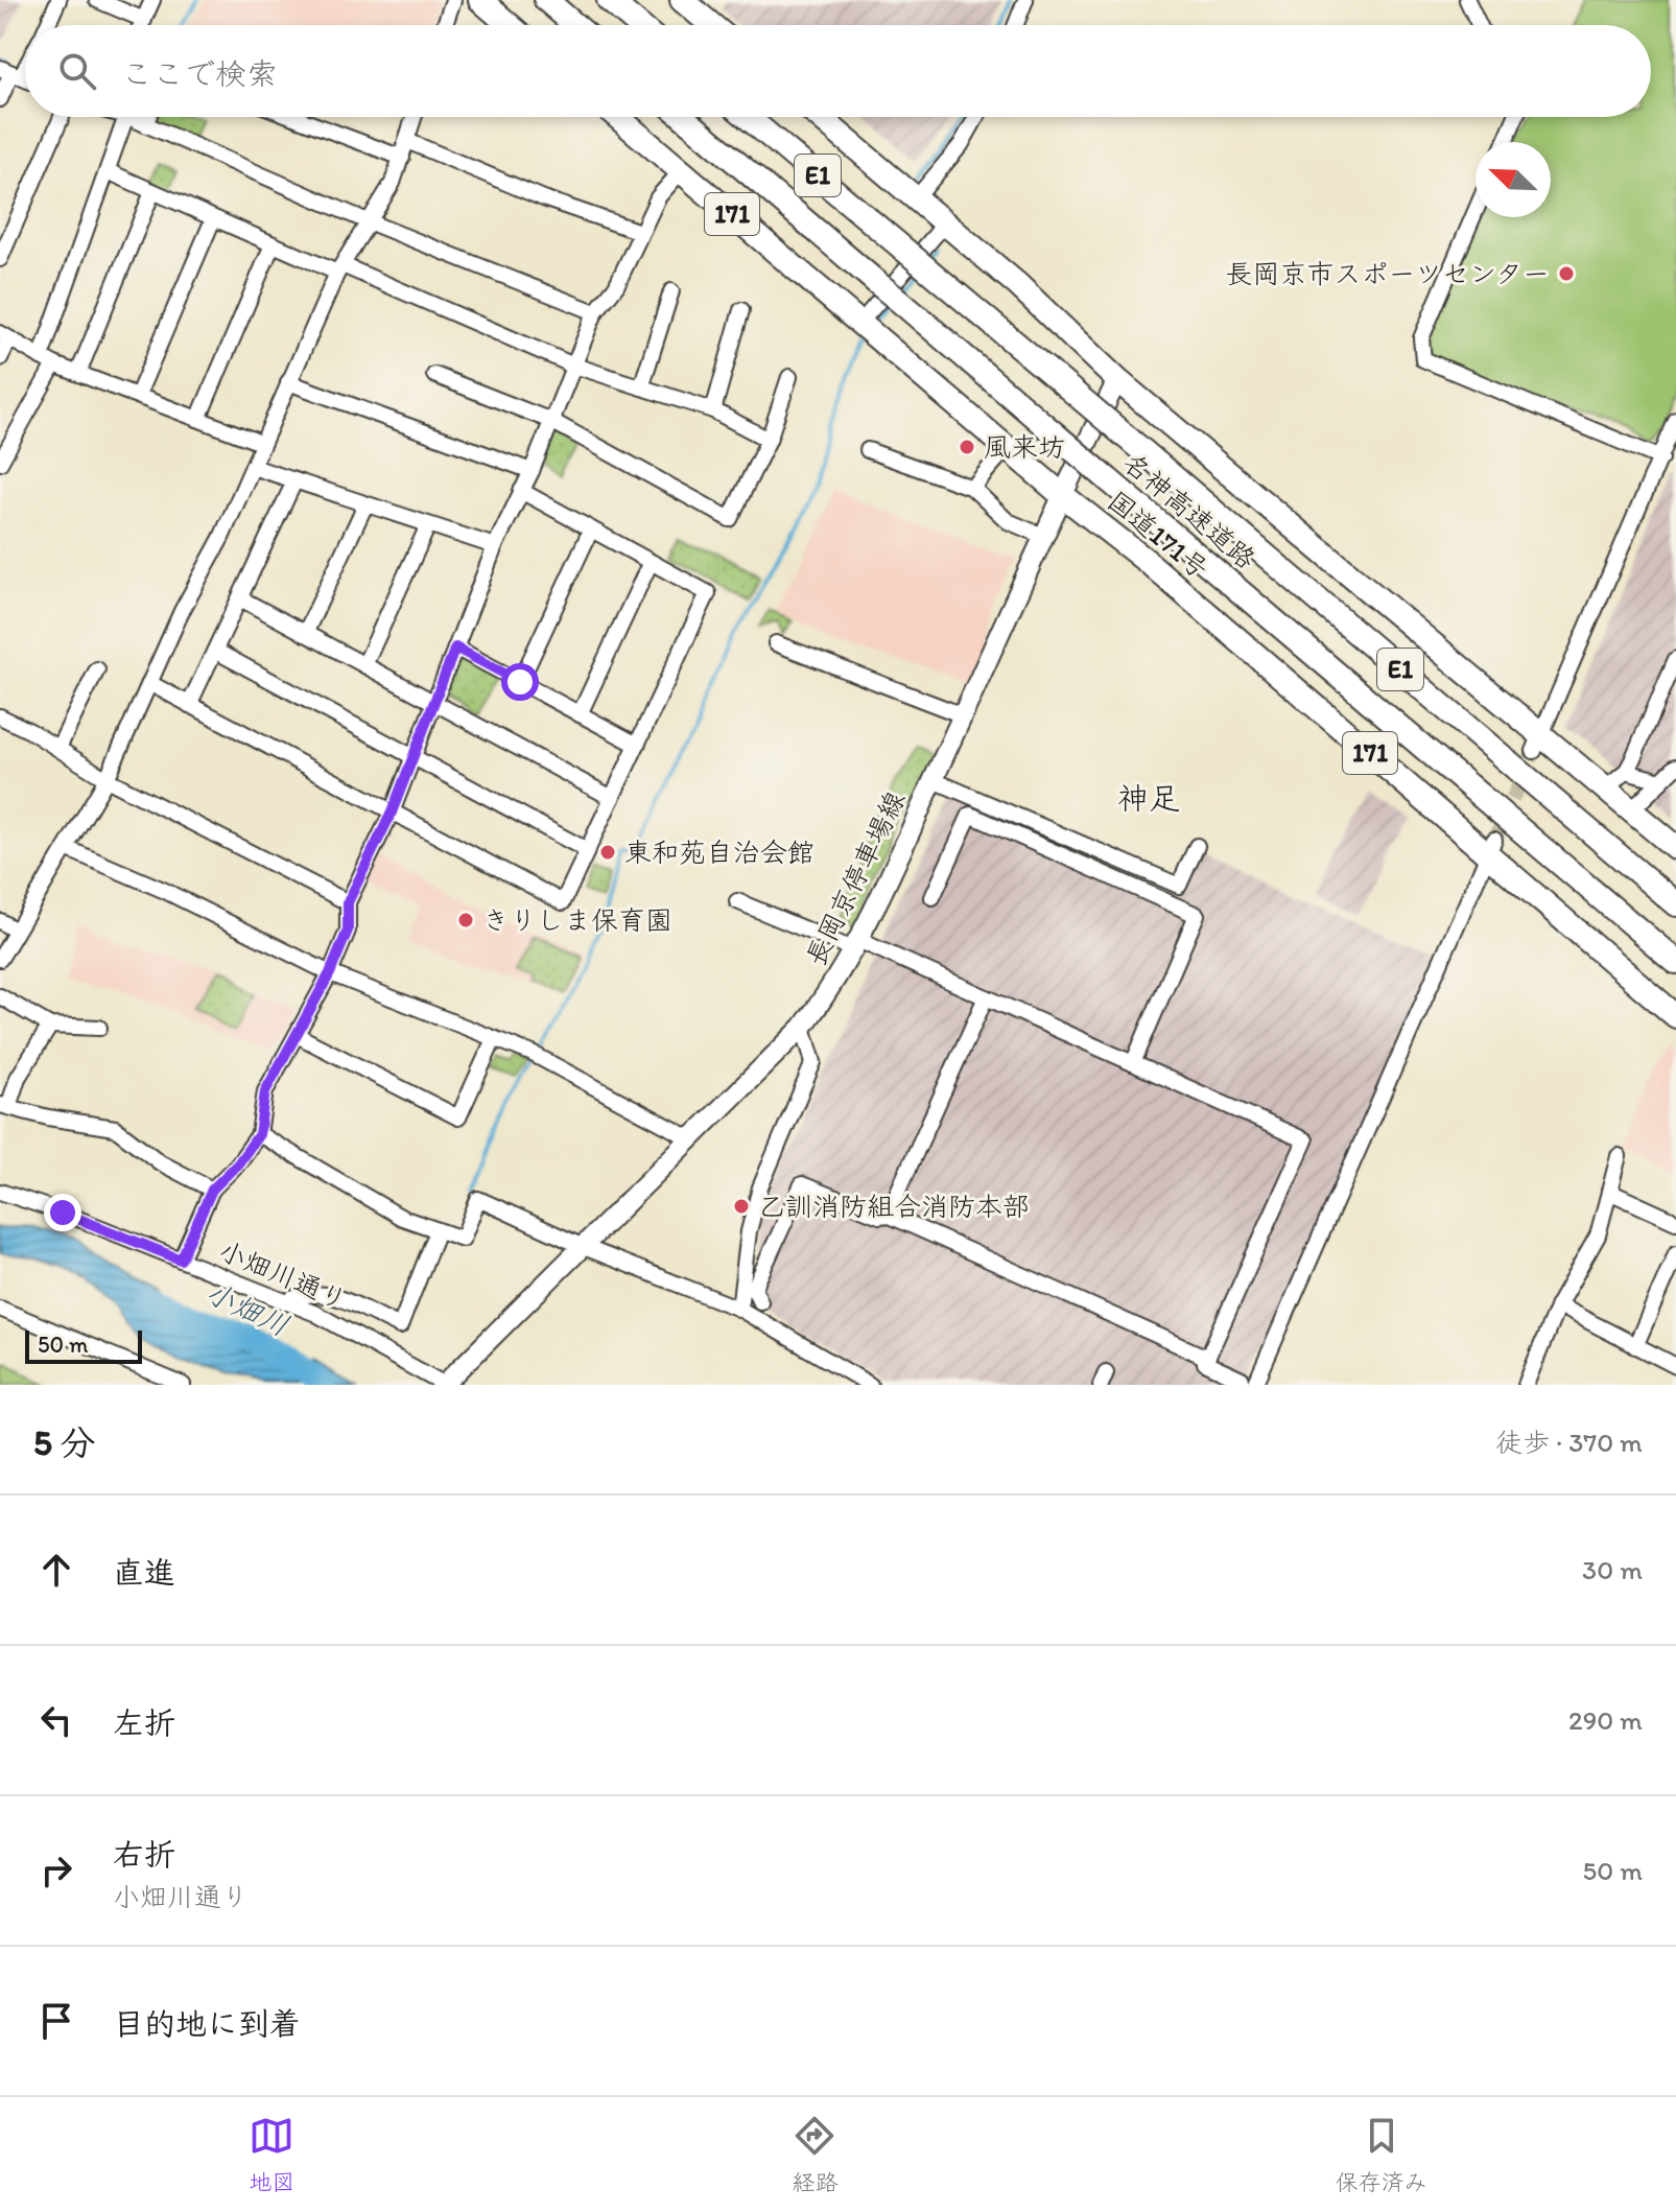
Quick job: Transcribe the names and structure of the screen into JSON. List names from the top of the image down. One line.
{"streets":{"highway":["E1","171","名神高速道路","国道171号"],"main road":["長岡京停車場線"],"street":["小畑川通り"]},"crossings":[["国道171号","長岡京停車場線"],["長岡京停車場線","小畑川通り"]],"districts":["神足"],"water":["小畑川"],"places":["長岡京市スポーツセンター","風来坊","東和苑自治会館","きりしま保育園","乙訓消防組合消防本部"],"scale_bar":"50 m","north":"top left","page":{"search":"ここで検索","scale":"50 m","heading":["5 分","徒歩 · 370 m"],"list":[["直進","30 m"],["左折","290 m"],["右折","小畑川通り","50 m"],"目的地に到着"],"nav":["地図","経路","保存済み"]}}
